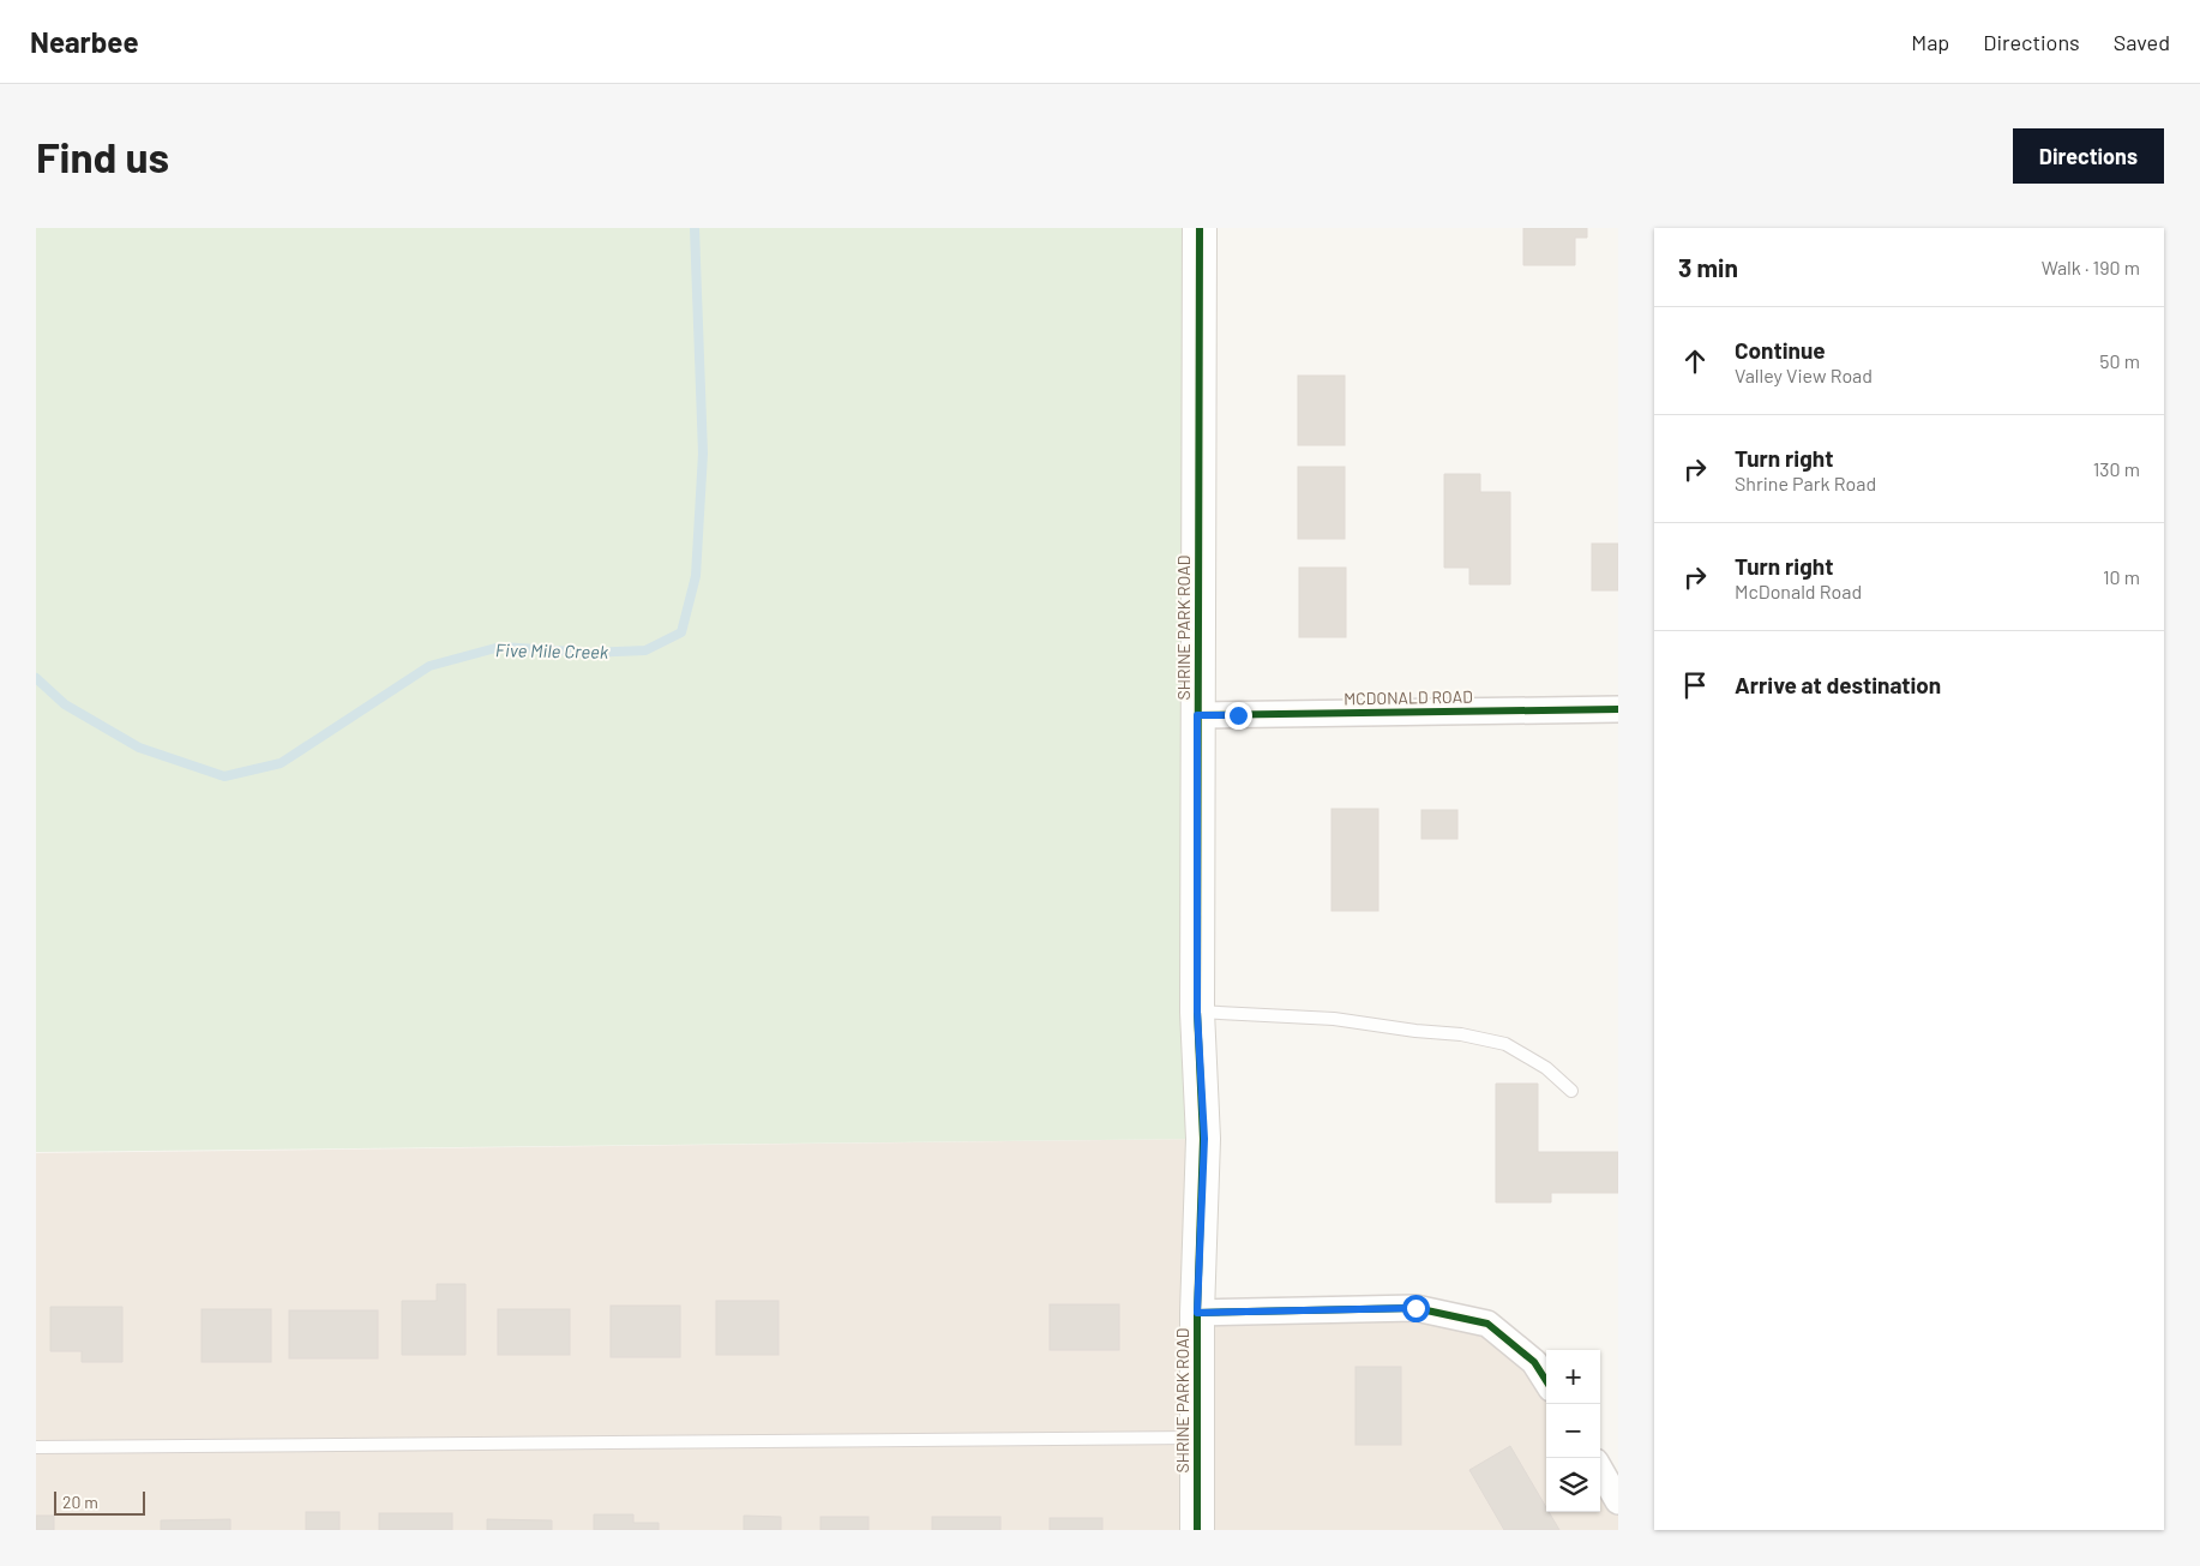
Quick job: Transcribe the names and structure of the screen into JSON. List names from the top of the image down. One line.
{"streets":{"street":["SHRINE PARK ROAD","MCDONALD ROAD"]},"crossings":[["SHRINE PARK ROAD","MCDONALD ROAD"]],"water":["Five Mile Creek"],"scale_bar":"20 m","page":{"header":"Nearbee","nav":["Map","Directions","Saved"],"buttons":"Directions","title":"Find us","heading":["3 min","Walk · 190 m"],"list":[["Continue","Valley View Road","50 m"],["Turn right","Shrine Park Road","130 m"],["Turn right","McDonald Road","10 m"],"Arrive at destination"],"map_buttons":["+","−"],"scale":"20 m"}}
